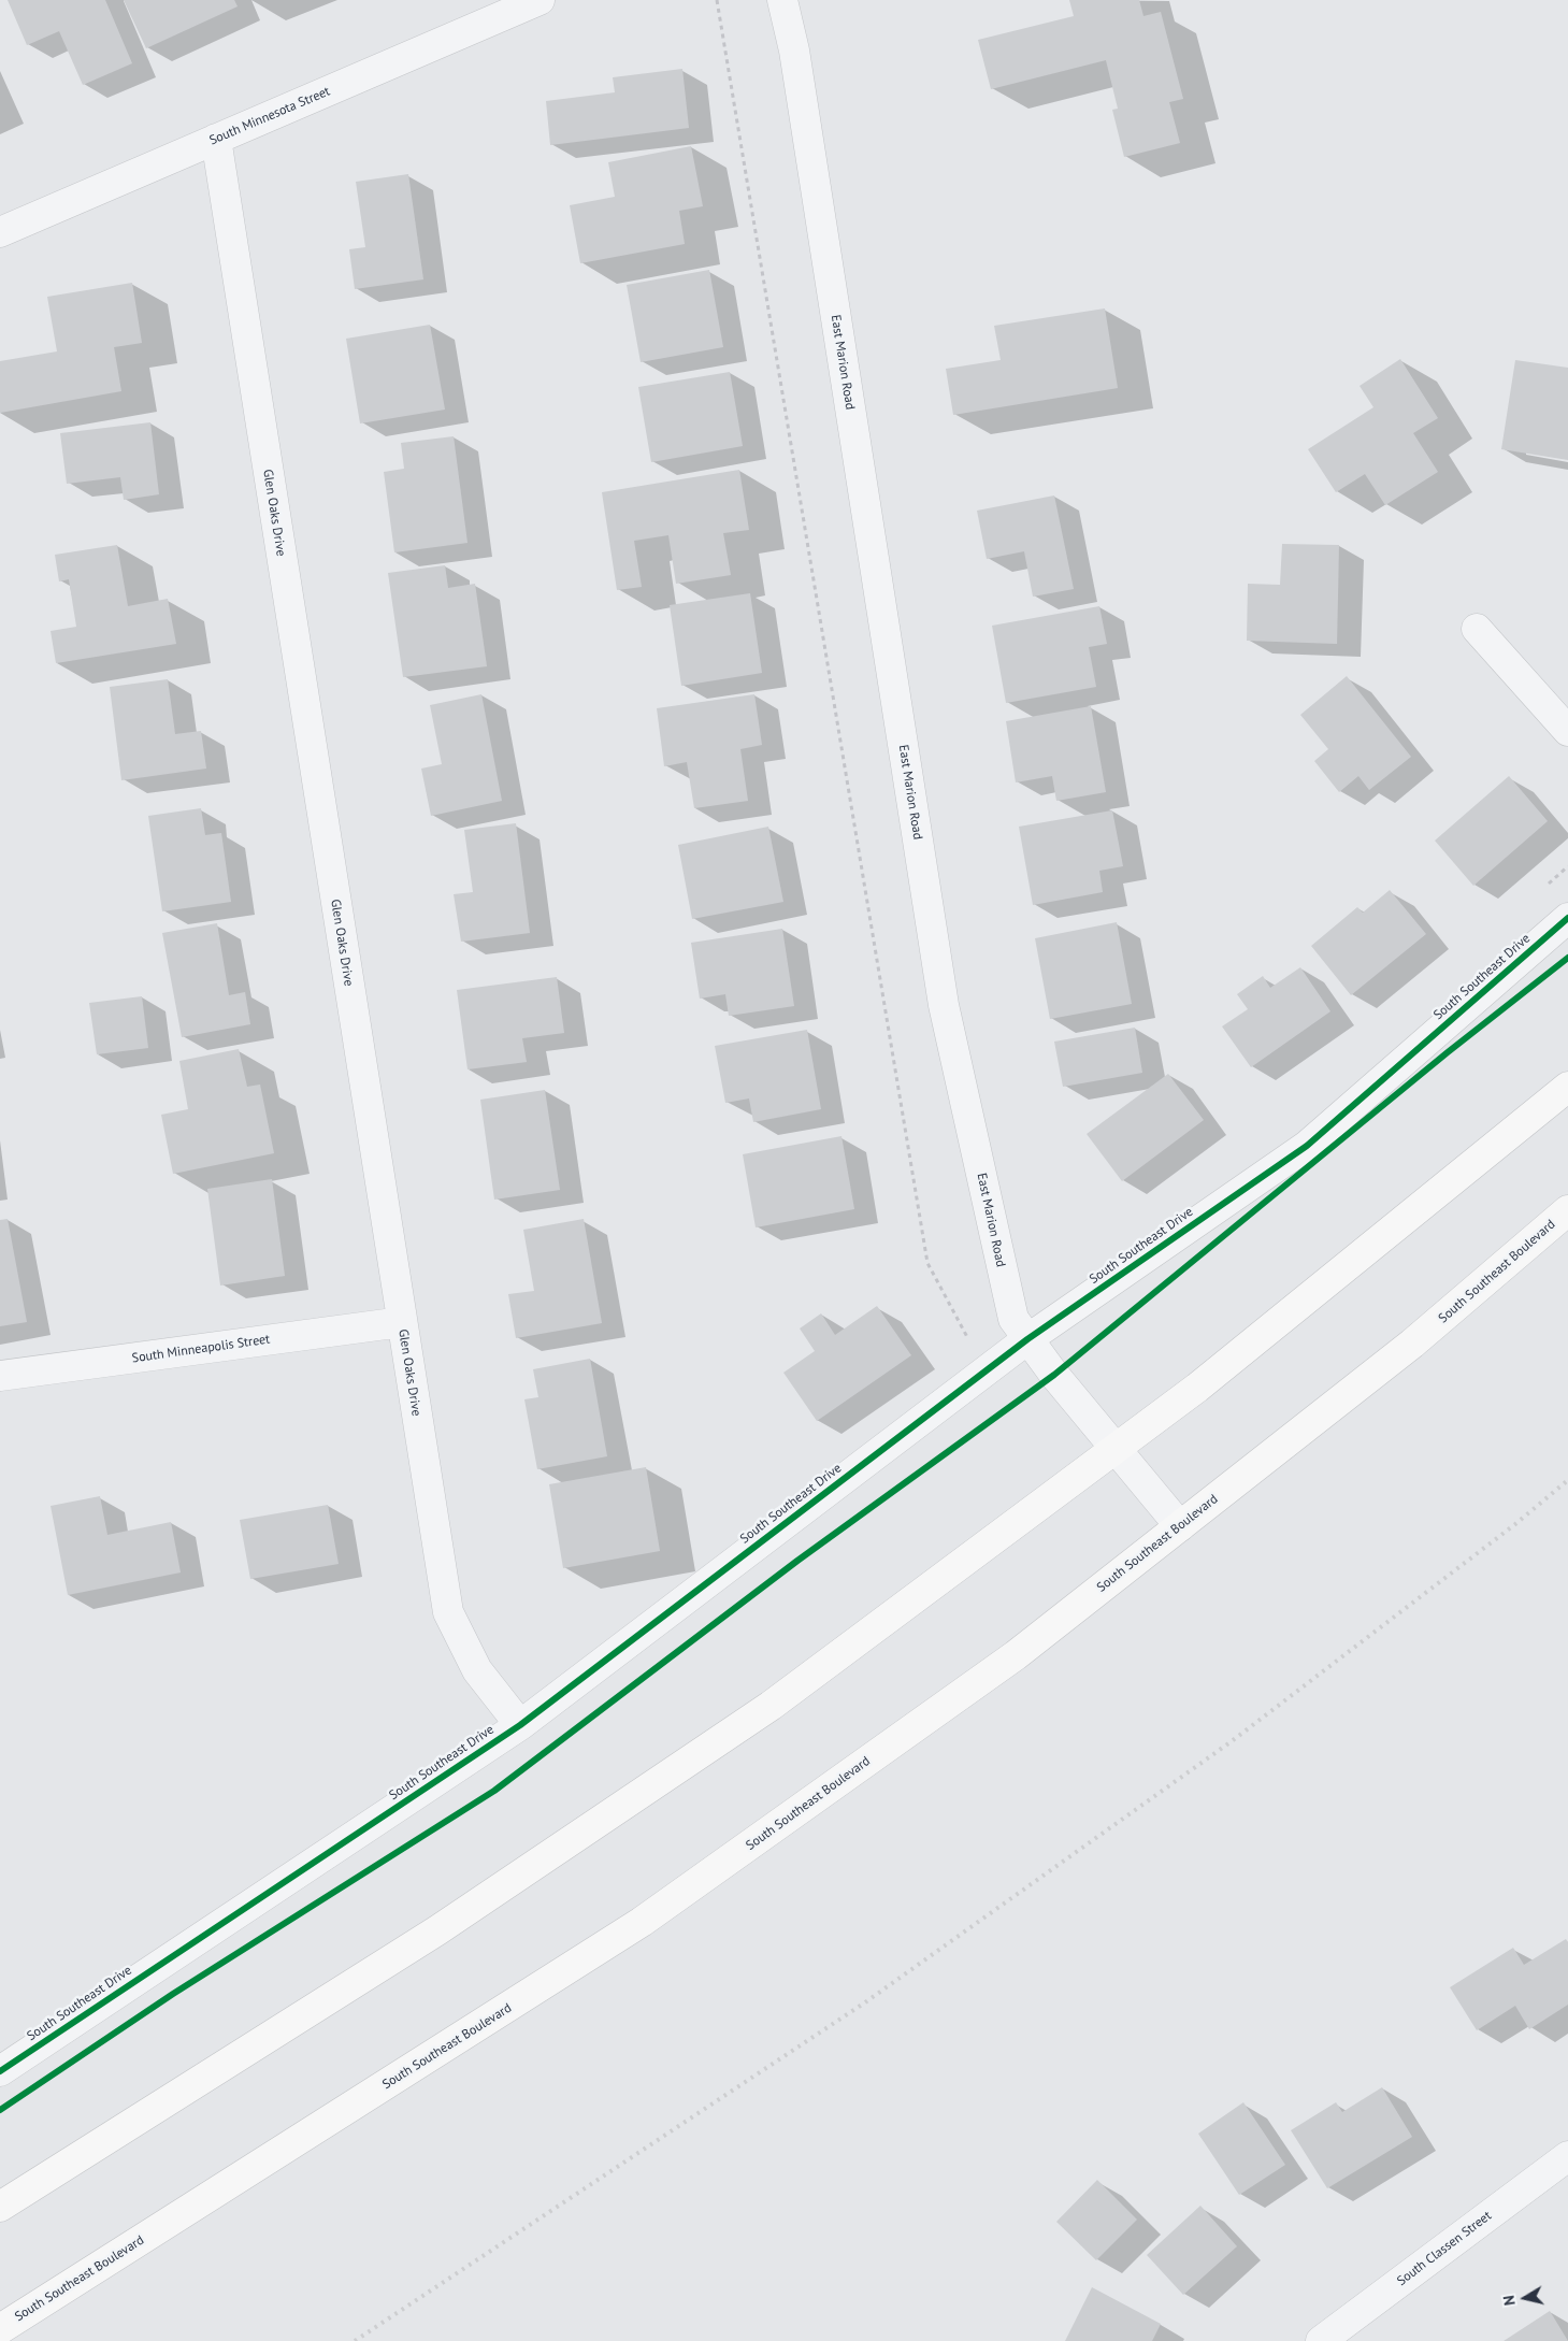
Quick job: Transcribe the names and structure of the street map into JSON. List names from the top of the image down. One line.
{"streets":{"main road":["South Southeast Boulevard"],"street":["South Minnesota Street","East Marion Road","Glen Oaks Drive","South Southeast Drive","South Minneapolis Street","South Classen Street"]},"crossings":[["South Minnesota Street","Glen Oaks Drive"],["East Marion Road","South Southeast Drive"],["East Marion Road","South Southeast Boulevard"],["Glen Oaks Drive","South Southeast Drive"],["Glen Oaks Drive","South Minneapolis Street"]],"north":"left"}
